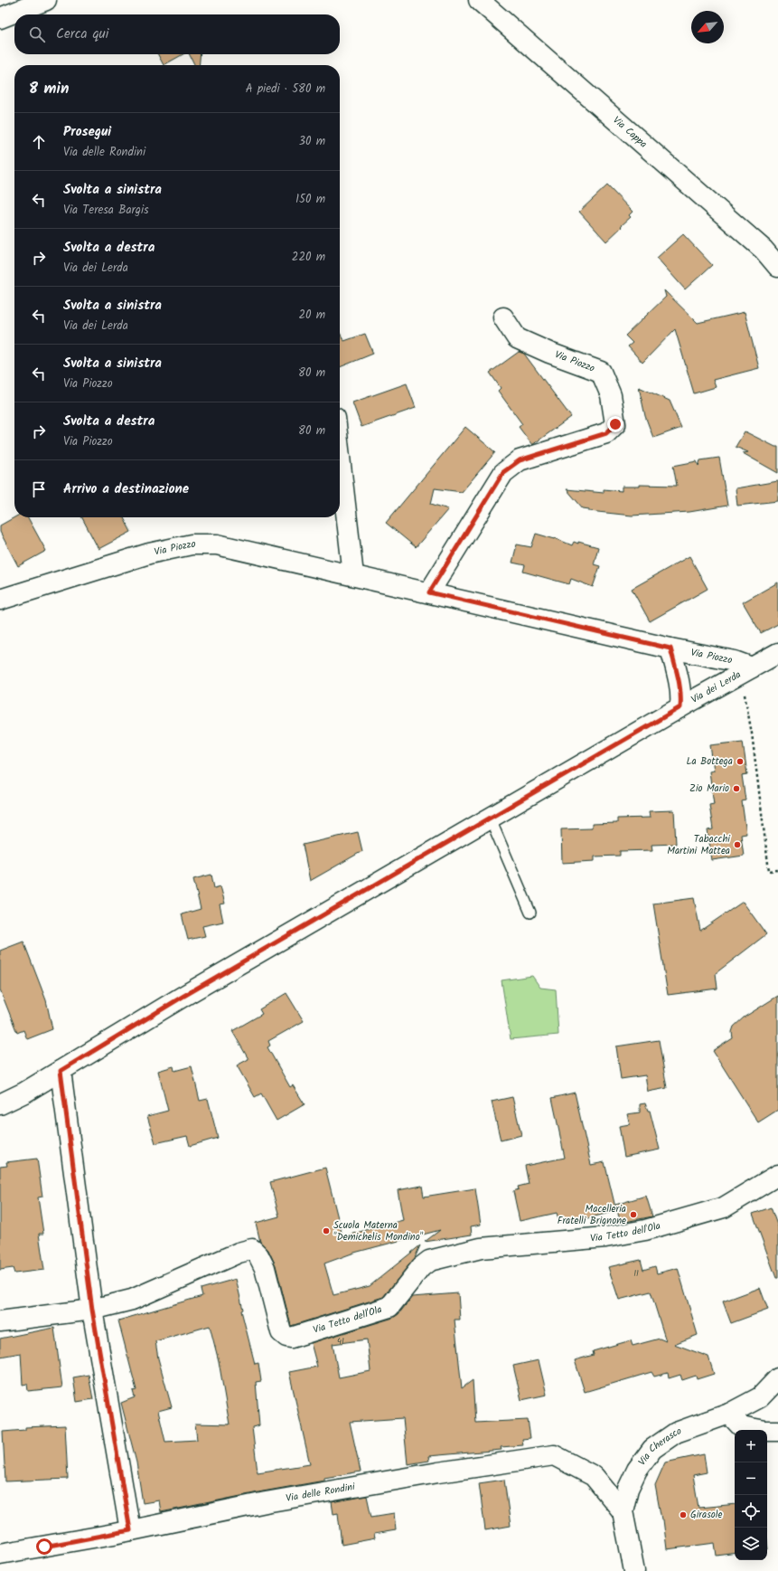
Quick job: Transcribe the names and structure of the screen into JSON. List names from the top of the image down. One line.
{"streets":{"street":["Via Cappa","Via Piozzo","Via dei Lerda","Via Tetto dell'Ola","Via Cherasco","Via delle Rondini"]},"crossings":[["Via Piozzo","Via dei Lerda"],["Via Cherasco","Via delle Rondini"]],"places":["La Bottega","Zio Mario","Tabacchi Martini Mattea","Macelleria Fratelli Brignone","Scuola Materna \"Demichelis Mondino\"","Girasole"],"house_numbers":["11","41"],"north":"bottom left","page":{"search":"Cerca qui","heading":["8 min","A piedi · 580 m"],"list":[["Prosegui","Via delle Rondini","30 m"],["Svolta a sinistra","Via Teresa Bargis","150 m"],["Svolta a destra","Via dei Lerda","220 m"],["Svolta a sinistra","Via dei Lerda","20 m"],["Svolta a sinistra","Via Piozzo","80 m"],["Svolta a destra","Via Piozzo","80 m"],"Arrivo a destinazione"],"map_buttons":["+","−"]}}
